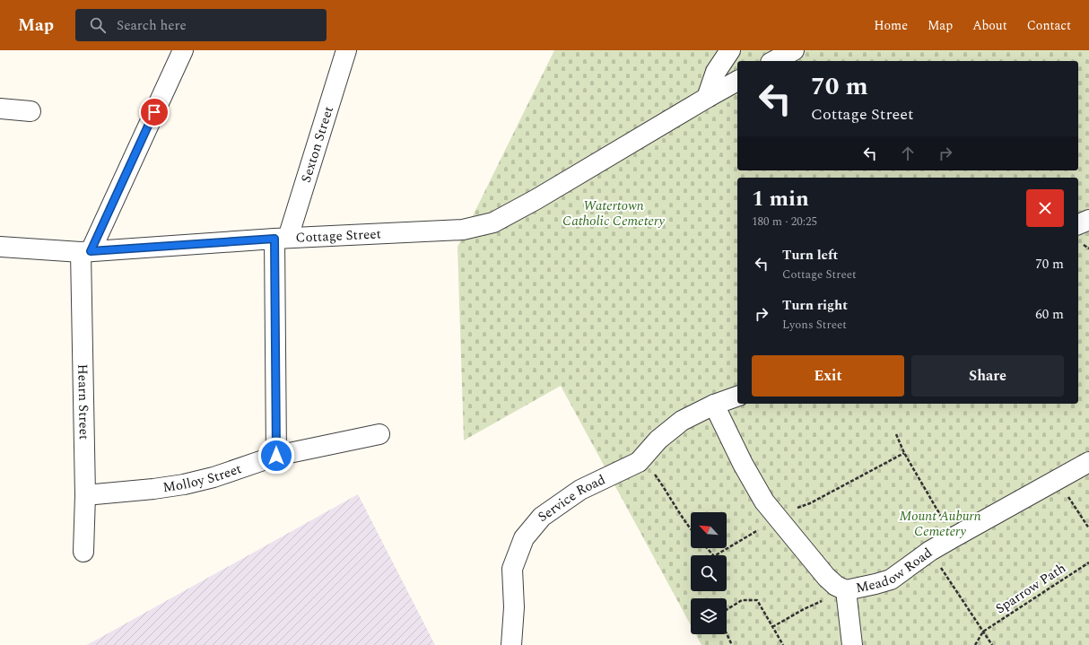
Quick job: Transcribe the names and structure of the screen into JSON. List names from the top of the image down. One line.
{"streets":{"street":["Sexton Street","Cottage Street","Hearn Street","Molloy Street","Service Road","Meadow Road"],"path":["Sparrow Path"]},"crossings":[["Sexton Street","Cottage Street"],["Sexton Street","Molloy Street"],["Cottage Street","Hearn Street"],["Hearn Street","Molloy Street"],["Service Road","Meadow Road"]],"parks":["Watertown Catholic Cemetery","Mount Auburn Cemetery"],"north":"top left","page":{"header":"Map","search":"Search here","nav":["Home","Map","About","Contact"],"turn":["70 m","Cottage Street"],"heading":["1 min","180 m · 20:25"],"list":[{"name":"Turn left","note":"Cottage Street","value":"70 m"},{"name":"Turn right","note":"Lyons Street","value":"60 m"}],"buttons":["Exit","Share"]}}
